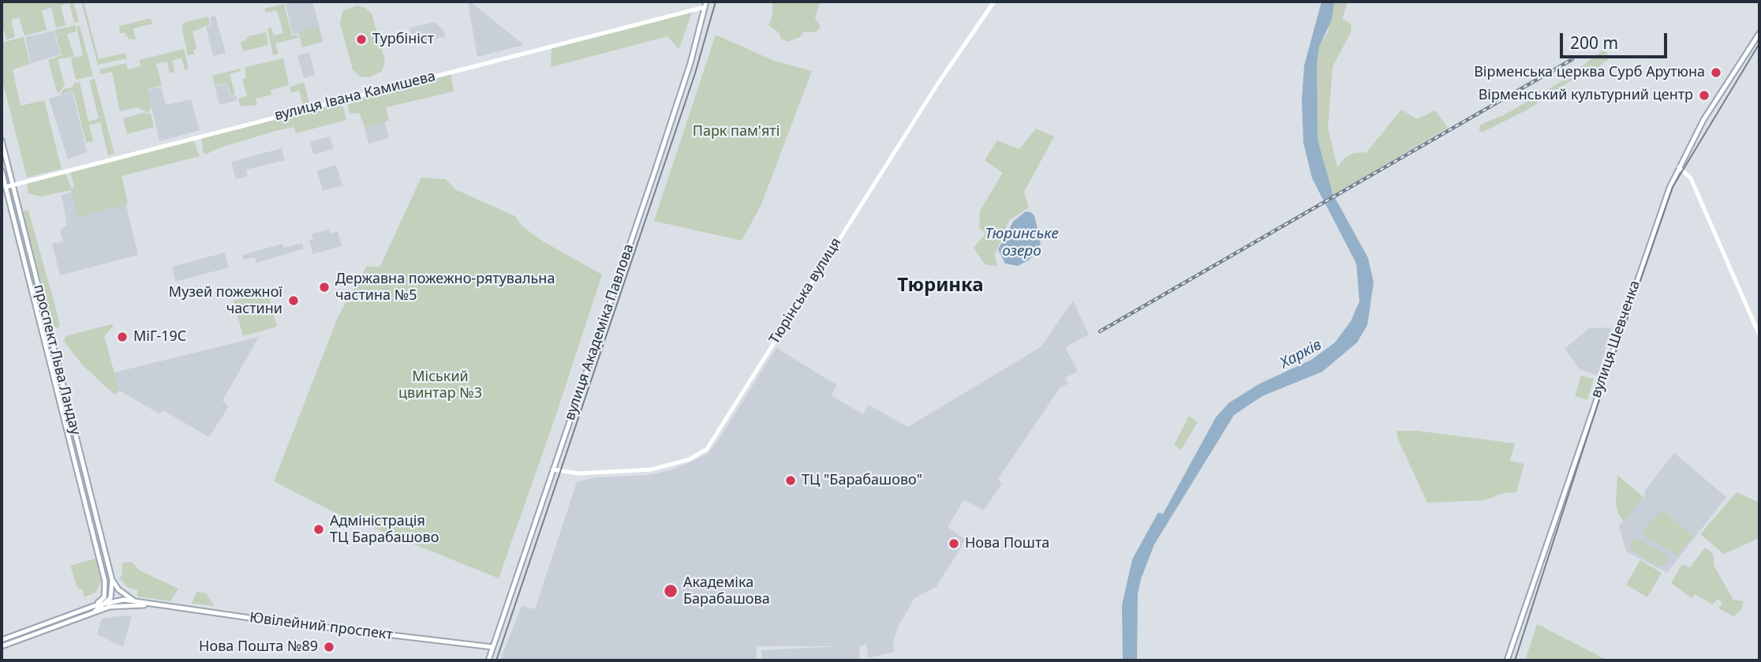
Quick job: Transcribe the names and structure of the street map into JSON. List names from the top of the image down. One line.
{"streets":{"main road":["вулиця Івана Камишева","Тюрінська вулиця","вулиця Академіка Павлова","вулиця Шевченка","проспект Льва Ландау","Ювілейний проспект"]},"crossings":[["вулиця Івана Камишева","вулиця Академіка Павлова"],["вулиця Івана Камишева","проспект Льва Ландау"],["Тюрінська вулиця","вулиця Академіка Павлова"],["вулиця Академіка Павлова","Ювілейний проспект"],["проспект Льва Ландау","Ювілейний проспект"]],"districts":["Тюринка"],"water":["Тюринське озеро","Харків"],"parks":["Парк пам'яті","Міський цвинтар №3"],"places":["Турбініст","Вірменська церква Сурб Арутюна","Вірменський культурний центр","Державна пожежно-рятувальна частина №5","Музей пожежної частини","МіГ-19С","ТЦ \"Барабашово\"","Адміністрація ТЦ Барабашово","Нова Пошта","Академіка Барабашова","Нова Пошта №89"],"scale_bar":"200 m"}
